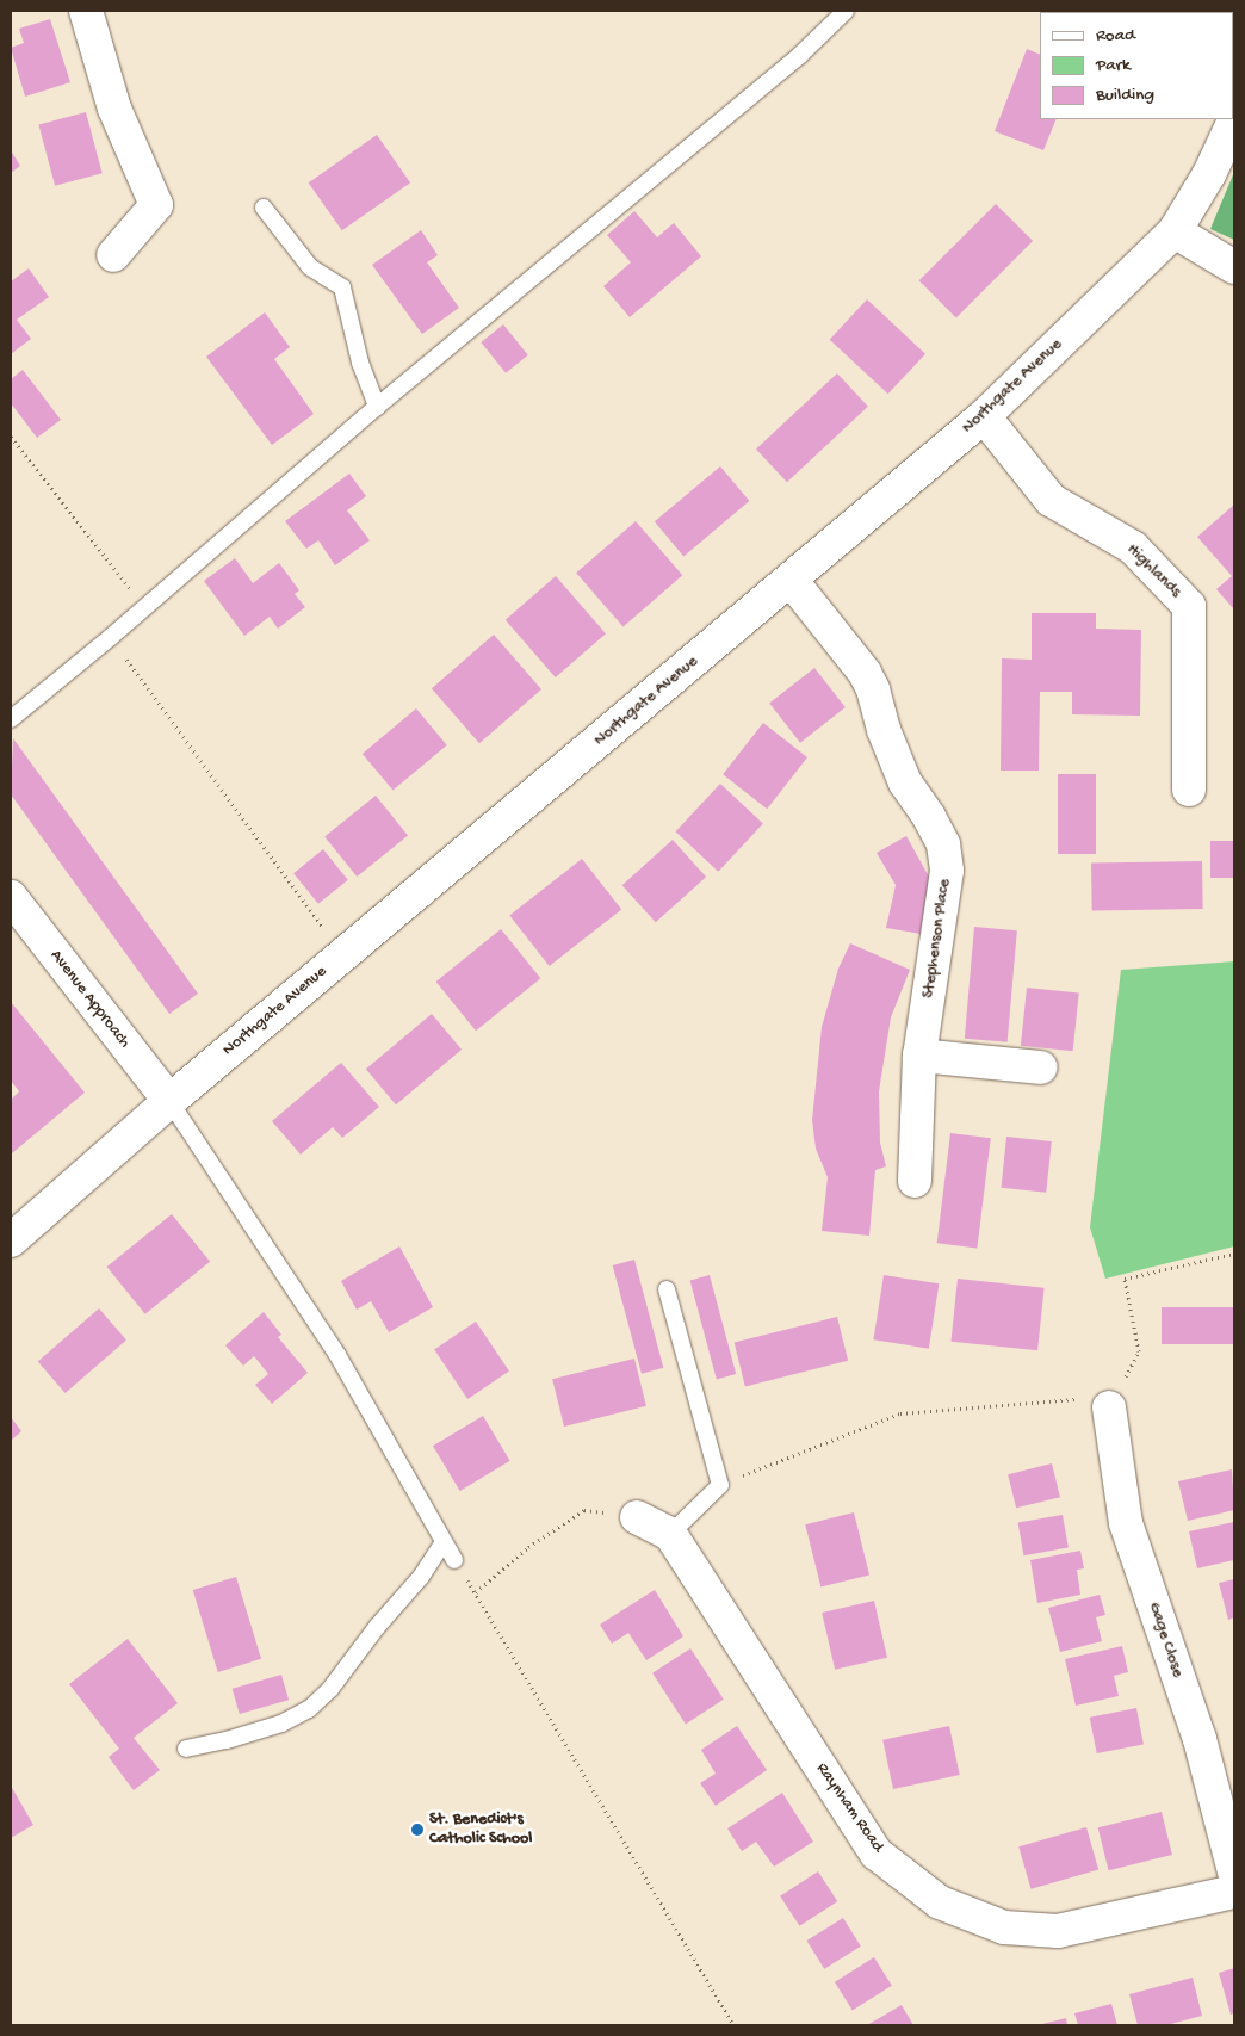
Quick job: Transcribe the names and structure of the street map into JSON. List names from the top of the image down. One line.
{"streets":{"street":["Northgate Avenue","Highlands","Stephenson Place","Avenue Approach","Gage Close","Raynham Road"]},"crossings":[["Northgate Avenue","Highlands"],["Northgate Avenue","Stephenson Place"],["Northgate Avenue","Avenue Approach"]],"places":["St. Benedict's Catholic School"],"legend":["Road","Park","Building"]}
